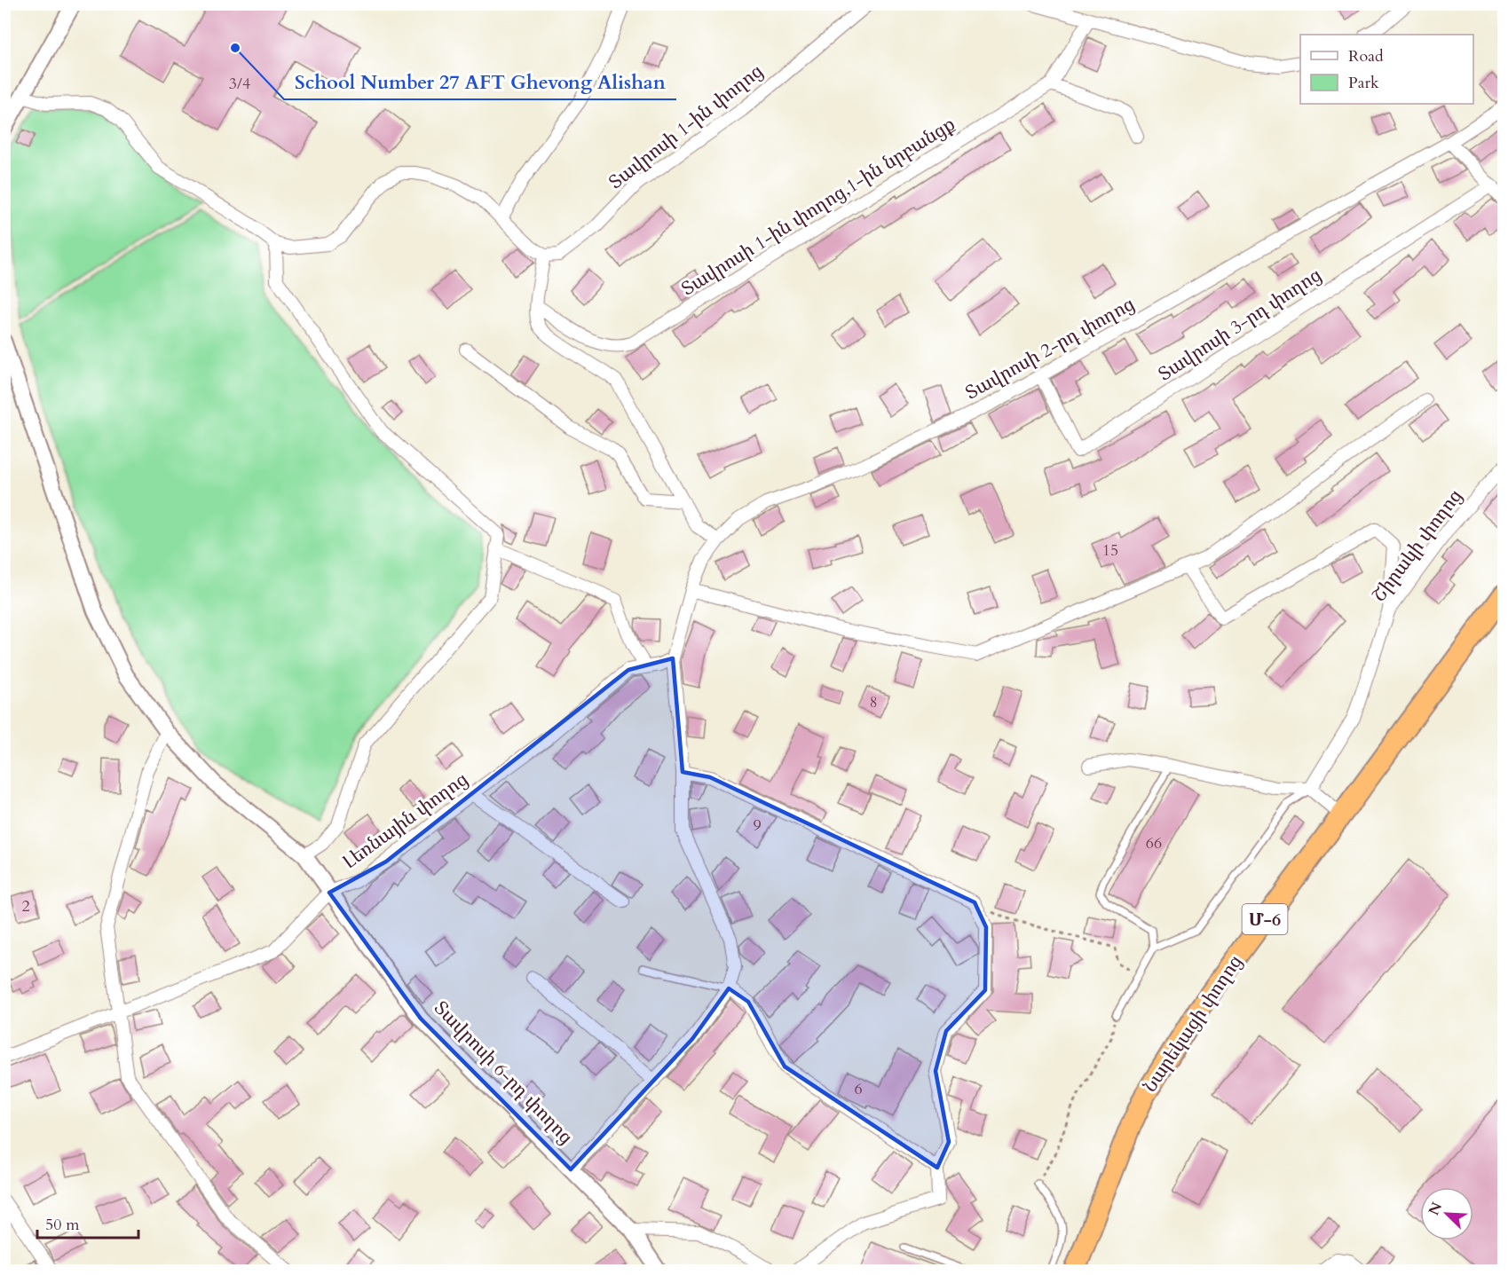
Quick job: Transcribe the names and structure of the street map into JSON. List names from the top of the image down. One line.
{"streets":{"highway":["Մ-6","Նարեկացի փողոց"],"street":["Տավրոսի 1-ին փողոց","Տավրոսի 1-ին փողոց,1-ին նրբանցք","Տավրոսի 3-րդ փողոց","Տավրոսի 2-րդ փողոց","Շիրակի փողոց","Լեռնային փողոց","Տավրոսի 6-րդ փողոց"]},"crossings":[["Տավրոսի 3-րդ փողոց","Տավրոսի 2-րդ փողոց"],["Տավրոսի 2-րդ փողոց","Լեռնային փողոց"],["Լեռնային փողոց","Տավրոսի 6-րդ փողոց"]],"places":["School Number 27 AFT Ghevong Alishan"],"house_numbers":["3/4","15","8","9","66","2","6"],"legend":["Road","Park"],"scale_bar":"50 m","north":"top left"}
